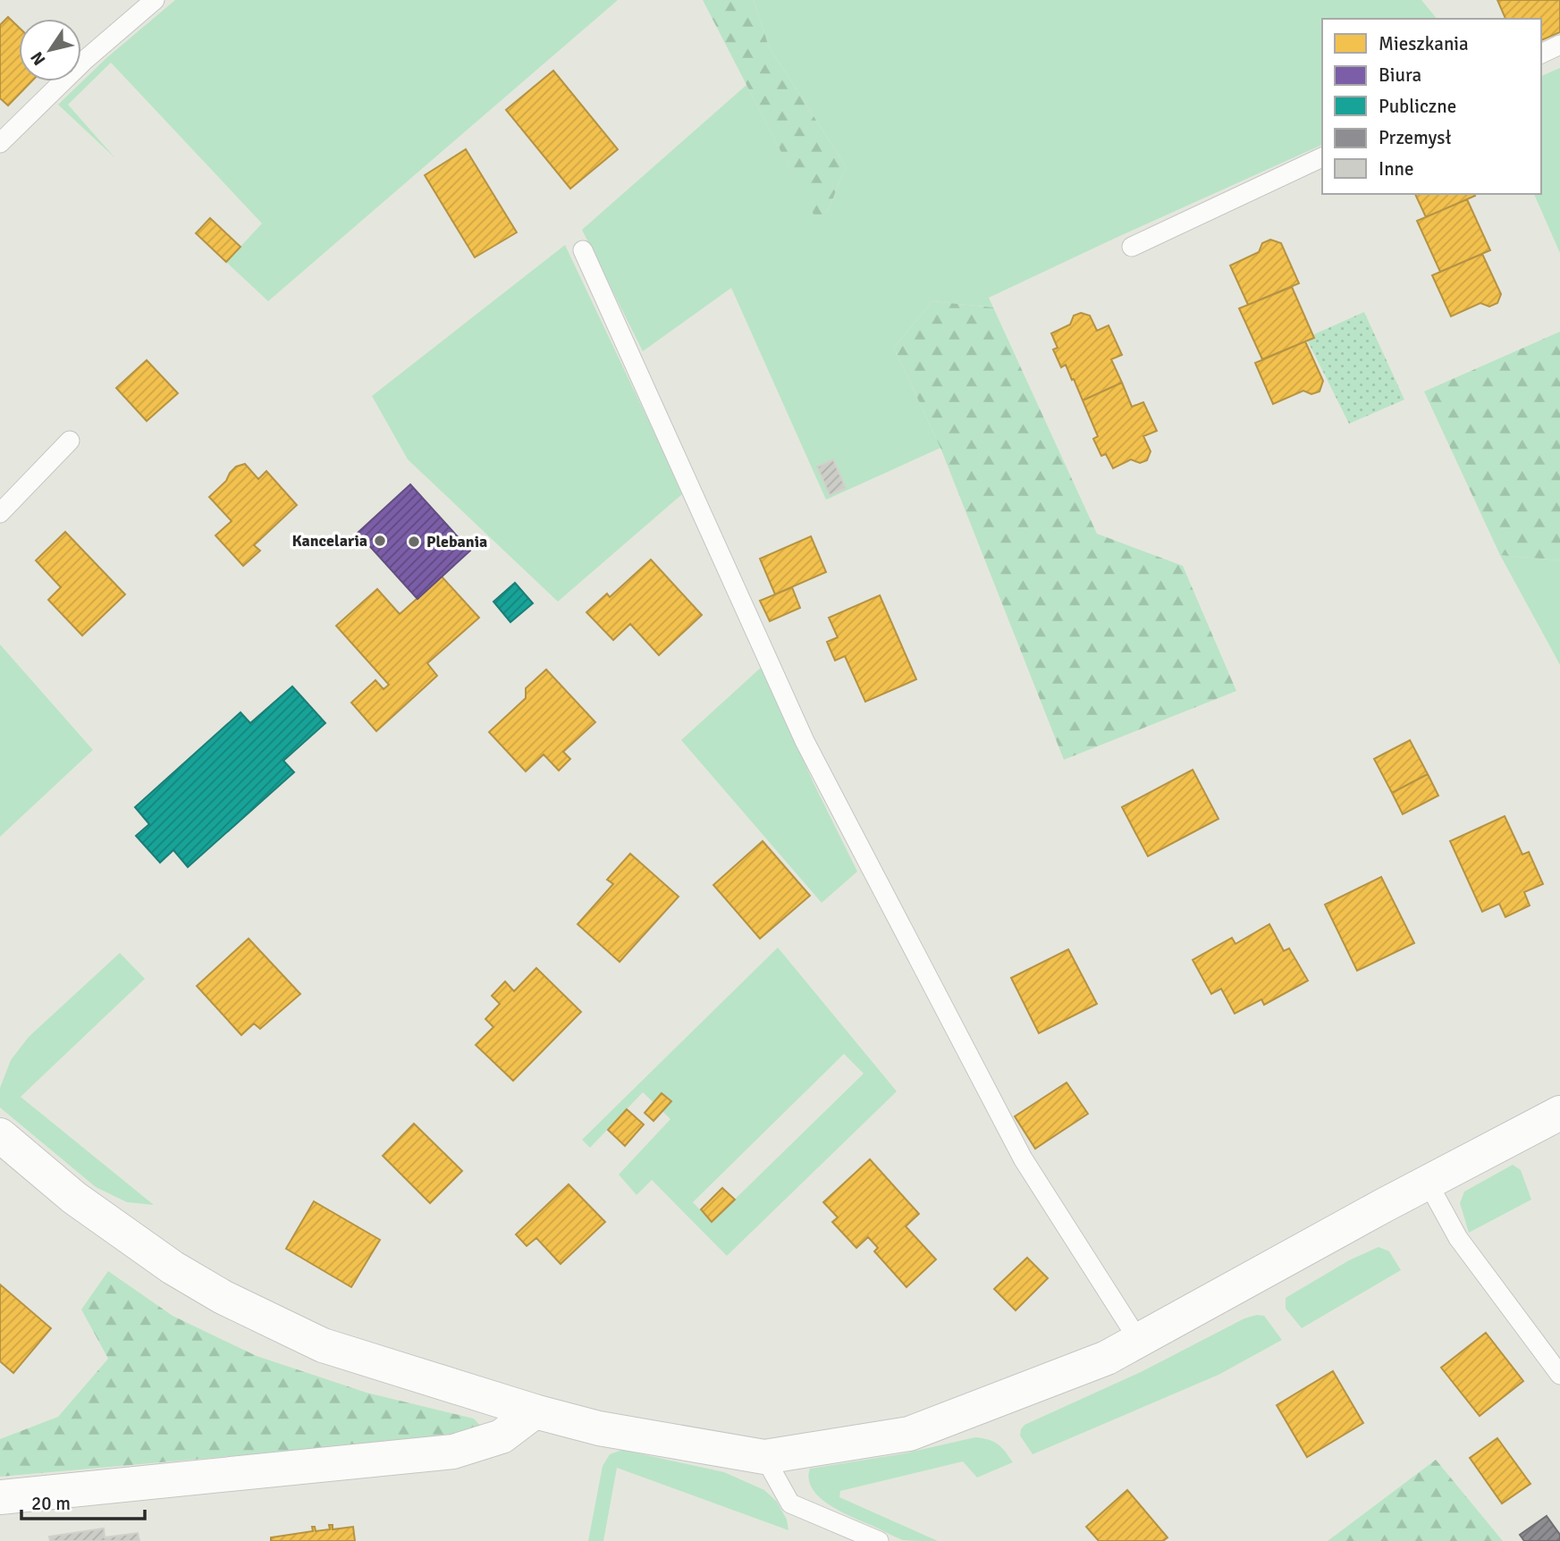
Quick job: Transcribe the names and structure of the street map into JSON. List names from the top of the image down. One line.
{"places":["Kancelaria","Plebania"],"legend":["Mieszkania","Biura","Publiczne","Przemysł","Inne"],"scale_bar":"20 m","north":"bottom left"}
